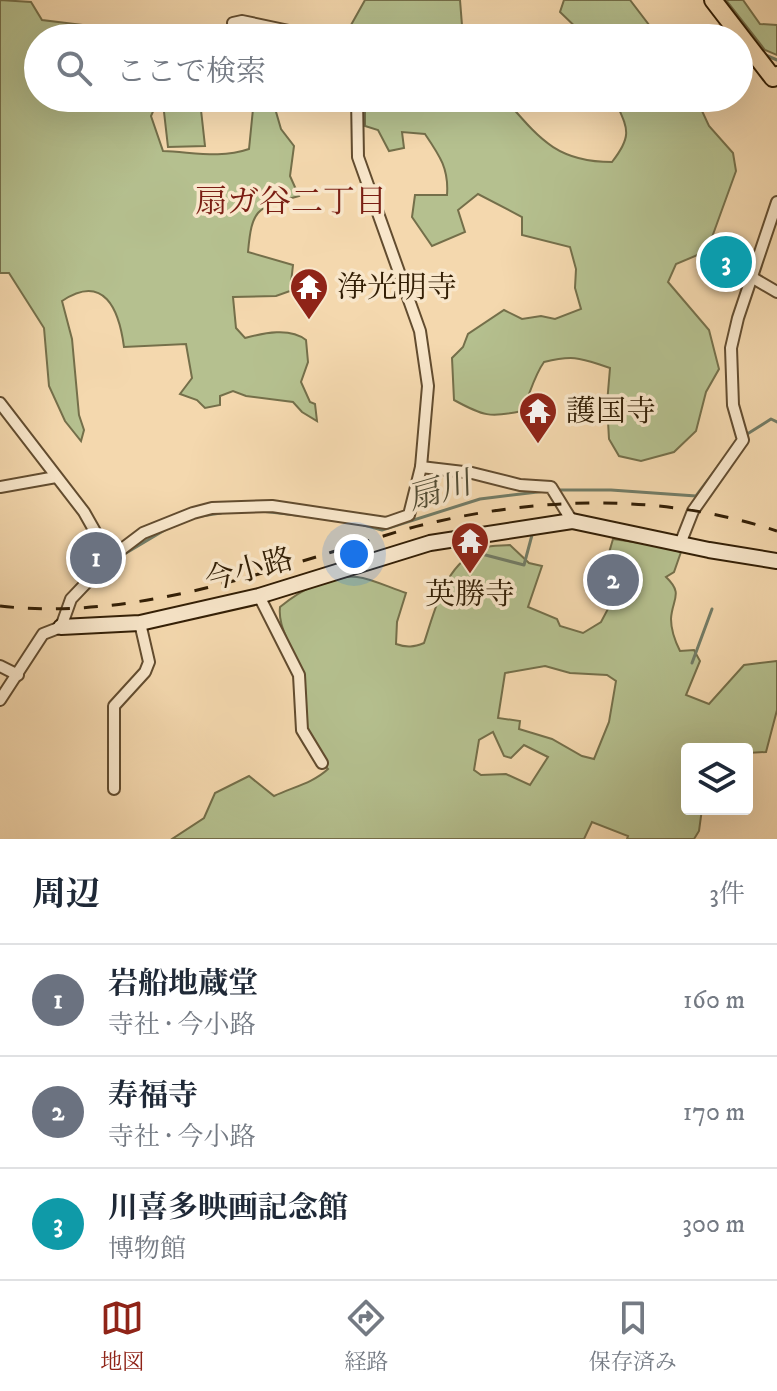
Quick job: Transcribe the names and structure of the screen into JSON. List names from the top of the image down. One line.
{"streets":{"street":["今小路"]},"districts":["扇ガ谷二丁目"],"water":["扇川"],"places":{"temple":["浄光明寺","護国寺","英勝寺"]},"page":{"search":"ここで検索","pins":["3","1","2"],"heading":["周辺","3件"],"list":[{"mark":"1","name":"岩船地蔵堂","note":"寺社 · 今小路","value":"160 m"},{"mark":"2","name":"寿福寺","note":"寺社 · 今小路","value":"170 m"},{"mark":"3","name":"川喜多映画記念館","note":"博物館","value":"300 m"}],"nav":["地図","経路","保存済み"]}}
